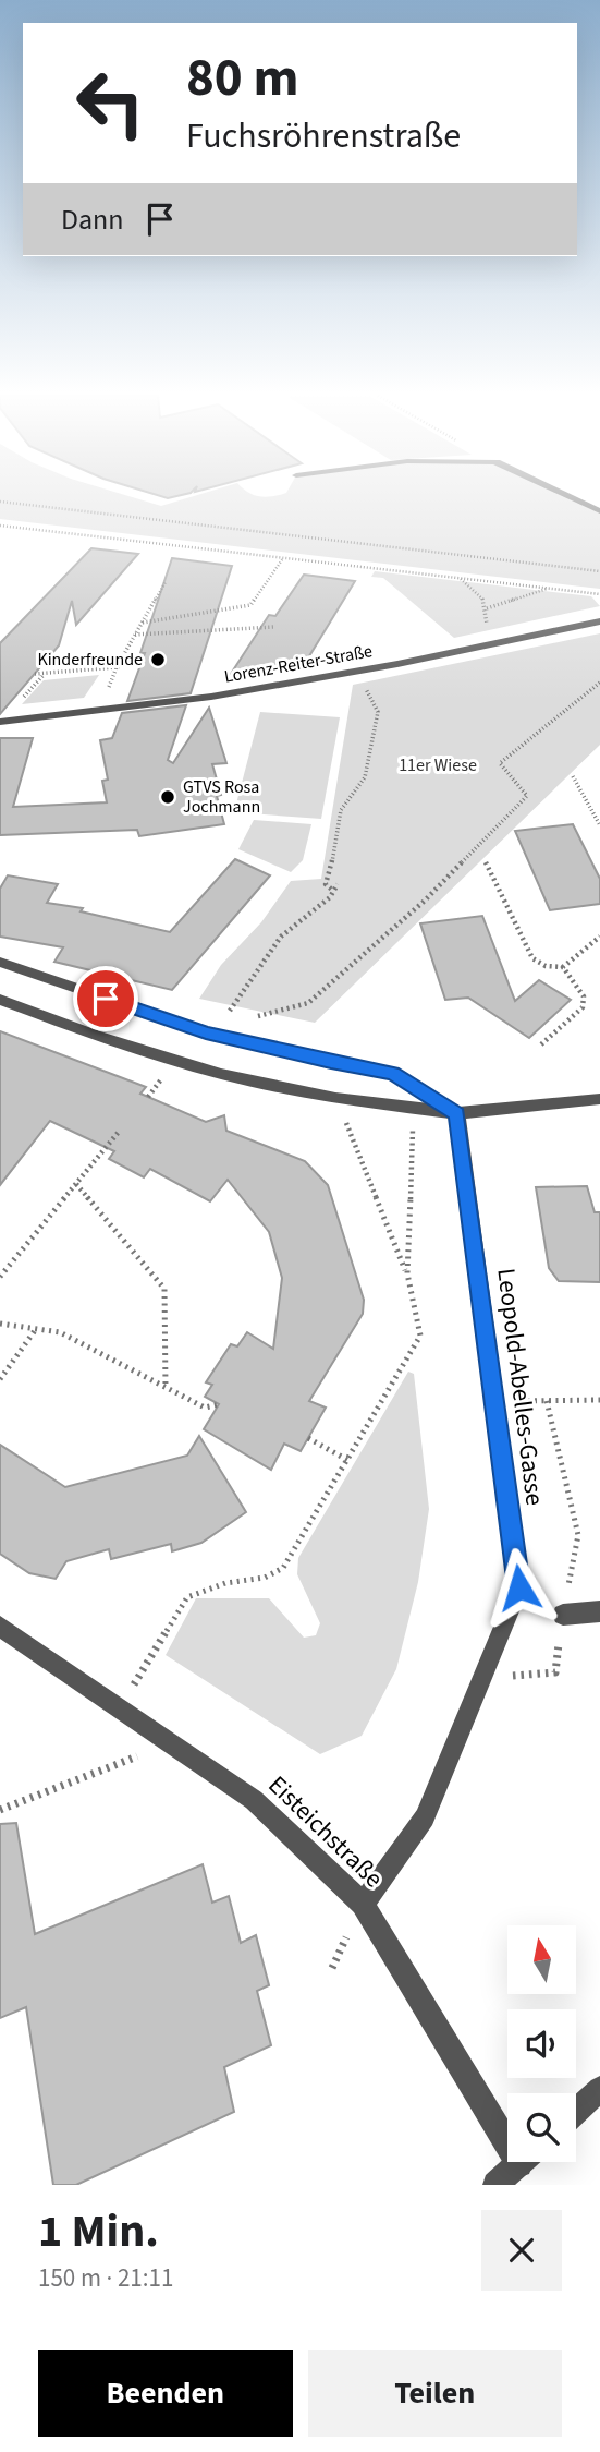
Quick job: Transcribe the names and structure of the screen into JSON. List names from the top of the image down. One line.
{"streets":{"street":["Lorenz-Reiter-Straße","Leopold-Abelles-Gasse","Eisteichstraße"]},"crossings":[["Leopold-Abelles-Gasse","Eisteichstraße"]],"parks":["11er Wiese"],"places":["Kinderfreunde","GTVS Rosa Jochmann"],"north":"top","page":{"turn":["80 m","Fuchsröhrenstraße"],"then":"Dann","heading":["1 Min.","150 m · 21:11"],"buttons":["Beenden","Teilen"]}}
